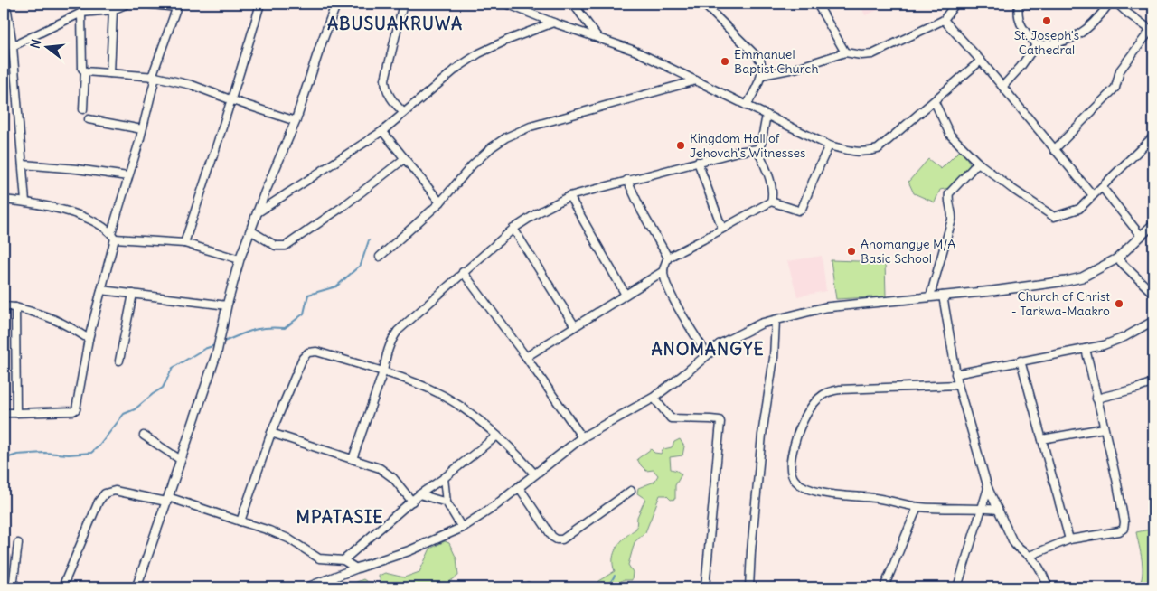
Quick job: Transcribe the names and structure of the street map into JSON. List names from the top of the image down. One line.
{"districts":["ABUSUAKRUWA","ANOMANGYE","MPATASIE"],"places":["St. Joseph's Cathedral","Emmanuel Baptist Church","Kingdom Hall of Jehovah's Witnesses","Anomangye M/A Basic School","Church of Christ - Tarkwa-Maakro"],"north":"left"}
